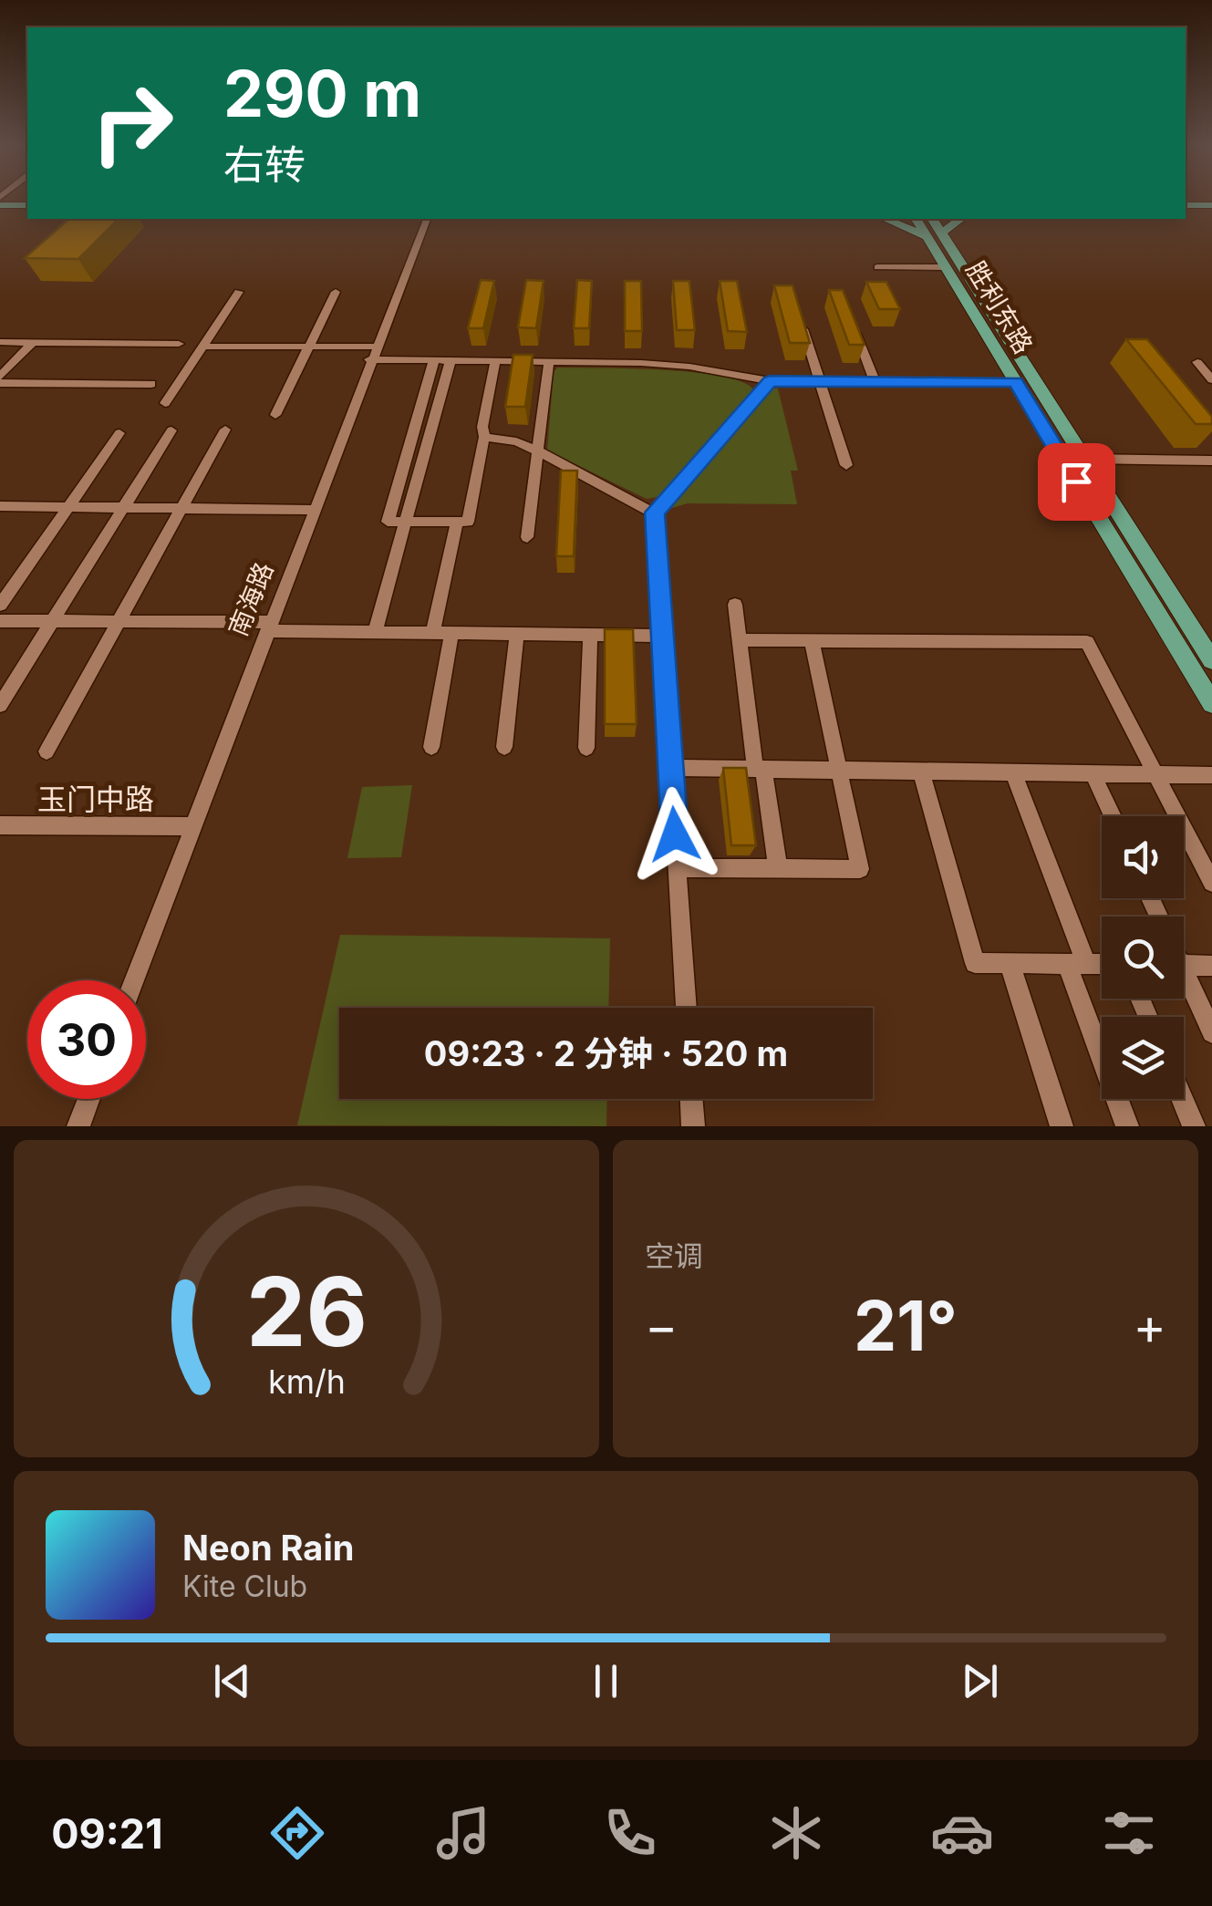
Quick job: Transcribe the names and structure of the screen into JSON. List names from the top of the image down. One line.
{"streets":{"main road":["胜利东路"],"street":["南海路","玉门中路"]},"crossings":[["南海路","玉门中路"]],"page":{"turn":["290 m","右转"],"limit":"30","trip":"09:23 · 2 分钟 · 520 m","tile":"空调","heat":["−","21°","+"],"song":["Neon Rain","Kite Club"],"tabs":"09:21","gauge":["26","km/h"]}}
